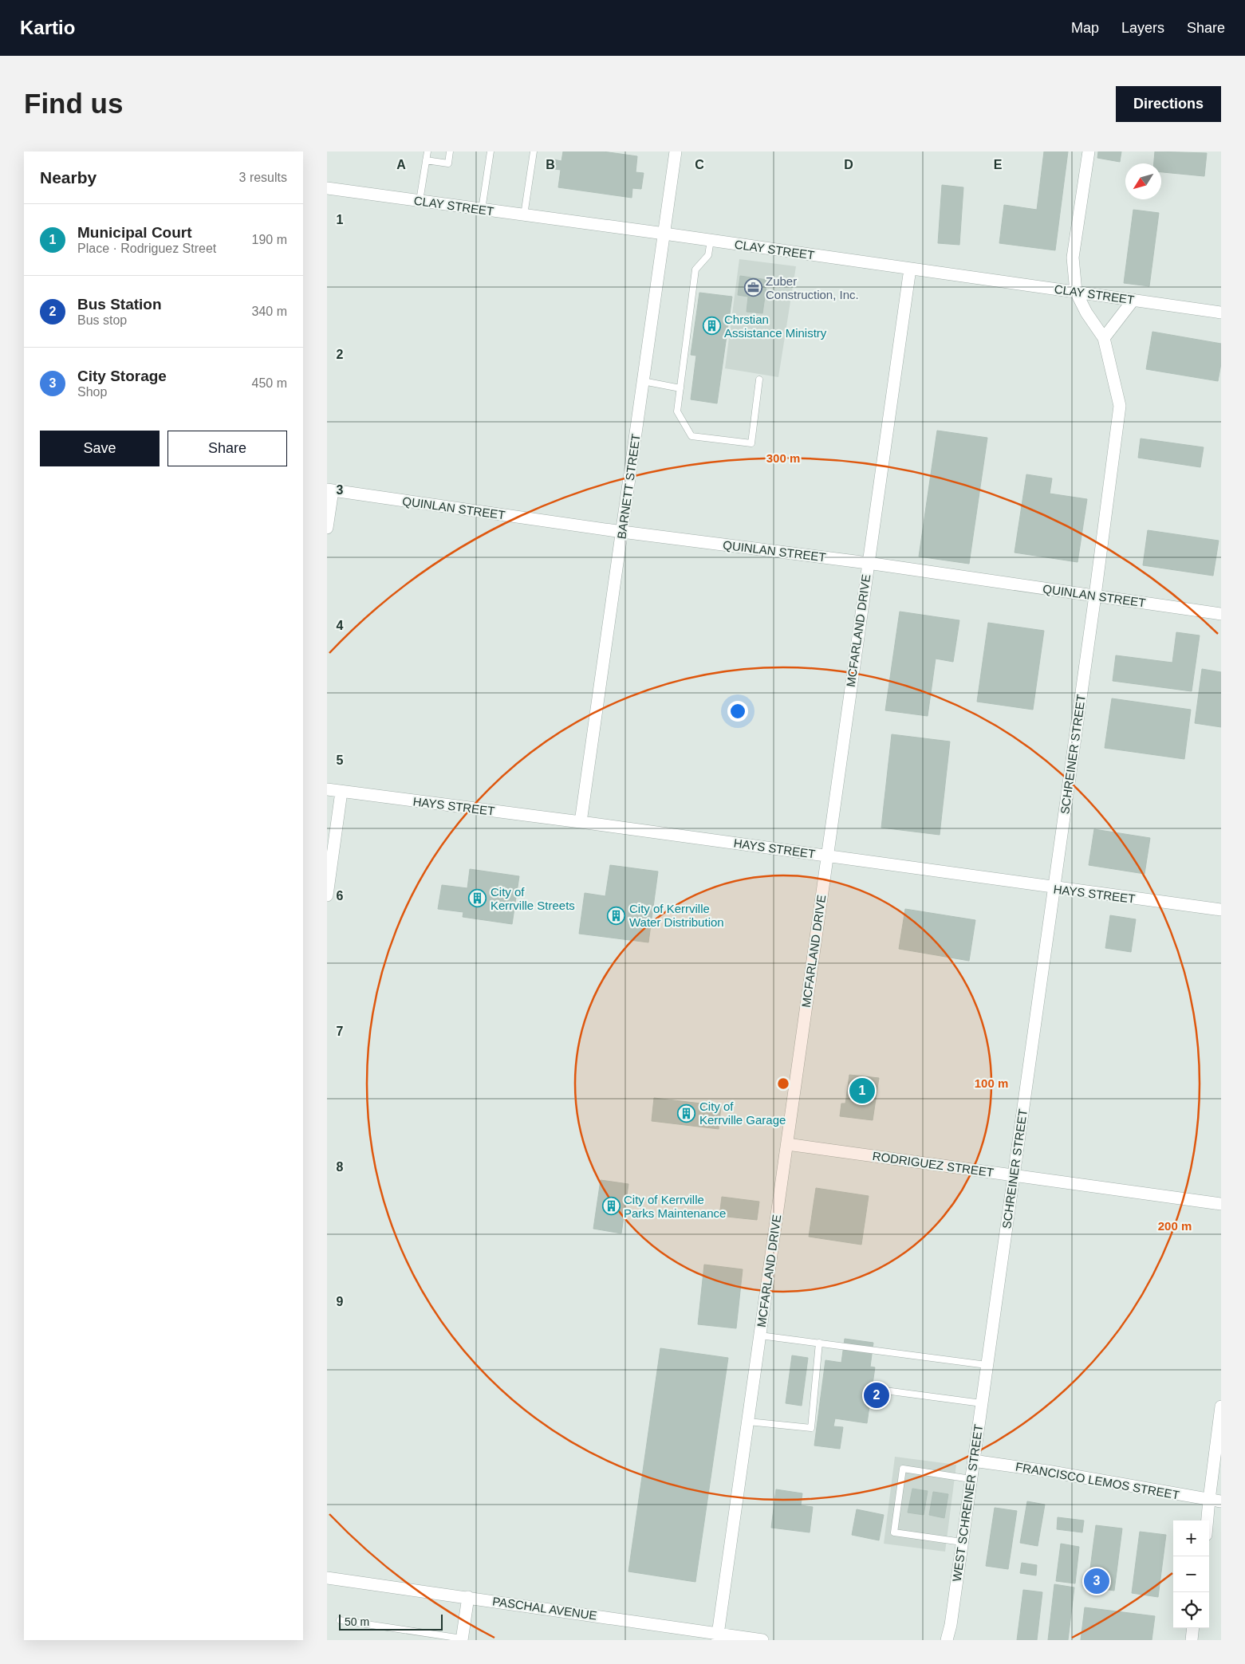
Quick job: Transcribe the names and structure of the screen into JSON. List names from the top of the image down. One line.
{"streets":{"street":["CLAY STREET","BARNETT STREET","QUINLAN STREET","MCFARLAND DRIVE","SCHREINER STREET","HAYS STREET","RODRIGUEZ STREET","FRANCISCO LEMOS STREET","WEST SCHREINER STREET","PASCHAL AVENUE"]},"crossings":[["CLAY STREET","BARNETT STREET"],["CLAY STREET","MCFARLAND DRIVE"],["CLAY STREET","SCHREINER STREET"],["BARNETT STREET","QUINLAN STREET"],["BARNETT STREET","HAYS STREET"],["QUINLAN STREET","MCFARLAND DRIVE"],["QUINLAN STREET","SCHREINER STREET"],["MCFARLAND DRIVE","HAYS STREET"],["MCFARLAND DRIVE","RODRIGUEZ STREET"],["MCFARLAND DRIVE","PASCHAL AVENUE"],["SCHREINER STREET","HAYS STREET"],["SCHREINER STREET","RODRIGUEZ STREET"],["SCHREINER STREET","WEST SCHREINER STREET"],["FRANCISCO LEMOS STREET","WEST SCHREINER STREET"]],"places":{"office":["Zuber Construction, Inc."],"building":["Chrstian Assistance Ministry","City of Kerrville Streets","City of Kerrville Water Distribution","City of Kerrville Garage","City of Kerrville Parks Maintenance"]},"scale_bar":"50 m","north":"bottom left","page":{"header":"Kartio","nav":["Map","Layers","Share"],"buttons":["Directions",["Save","Share"]],"title":"Find us","heading":["Nearby","3 results"],"list":[{"mark":"1","name":"Municipal Court","note":"Place · Rodriguez Street","value":"190 m"},{"mark":"2","name":"Bus Station","note":"Bus stop","value":"340 m"},{"mark":"3","name":"City Storage","note":"Shop","value":"450 m"}],"pins":["1","2","3"],"map_buttons":["+","−"],"scale":"50 m"},"grid":{"columns":["A","B","C","D","E"],"rows":["1","2","3","4","5","6","7","8","9"]},"rings":["300 m","100 m","200 m"]}
